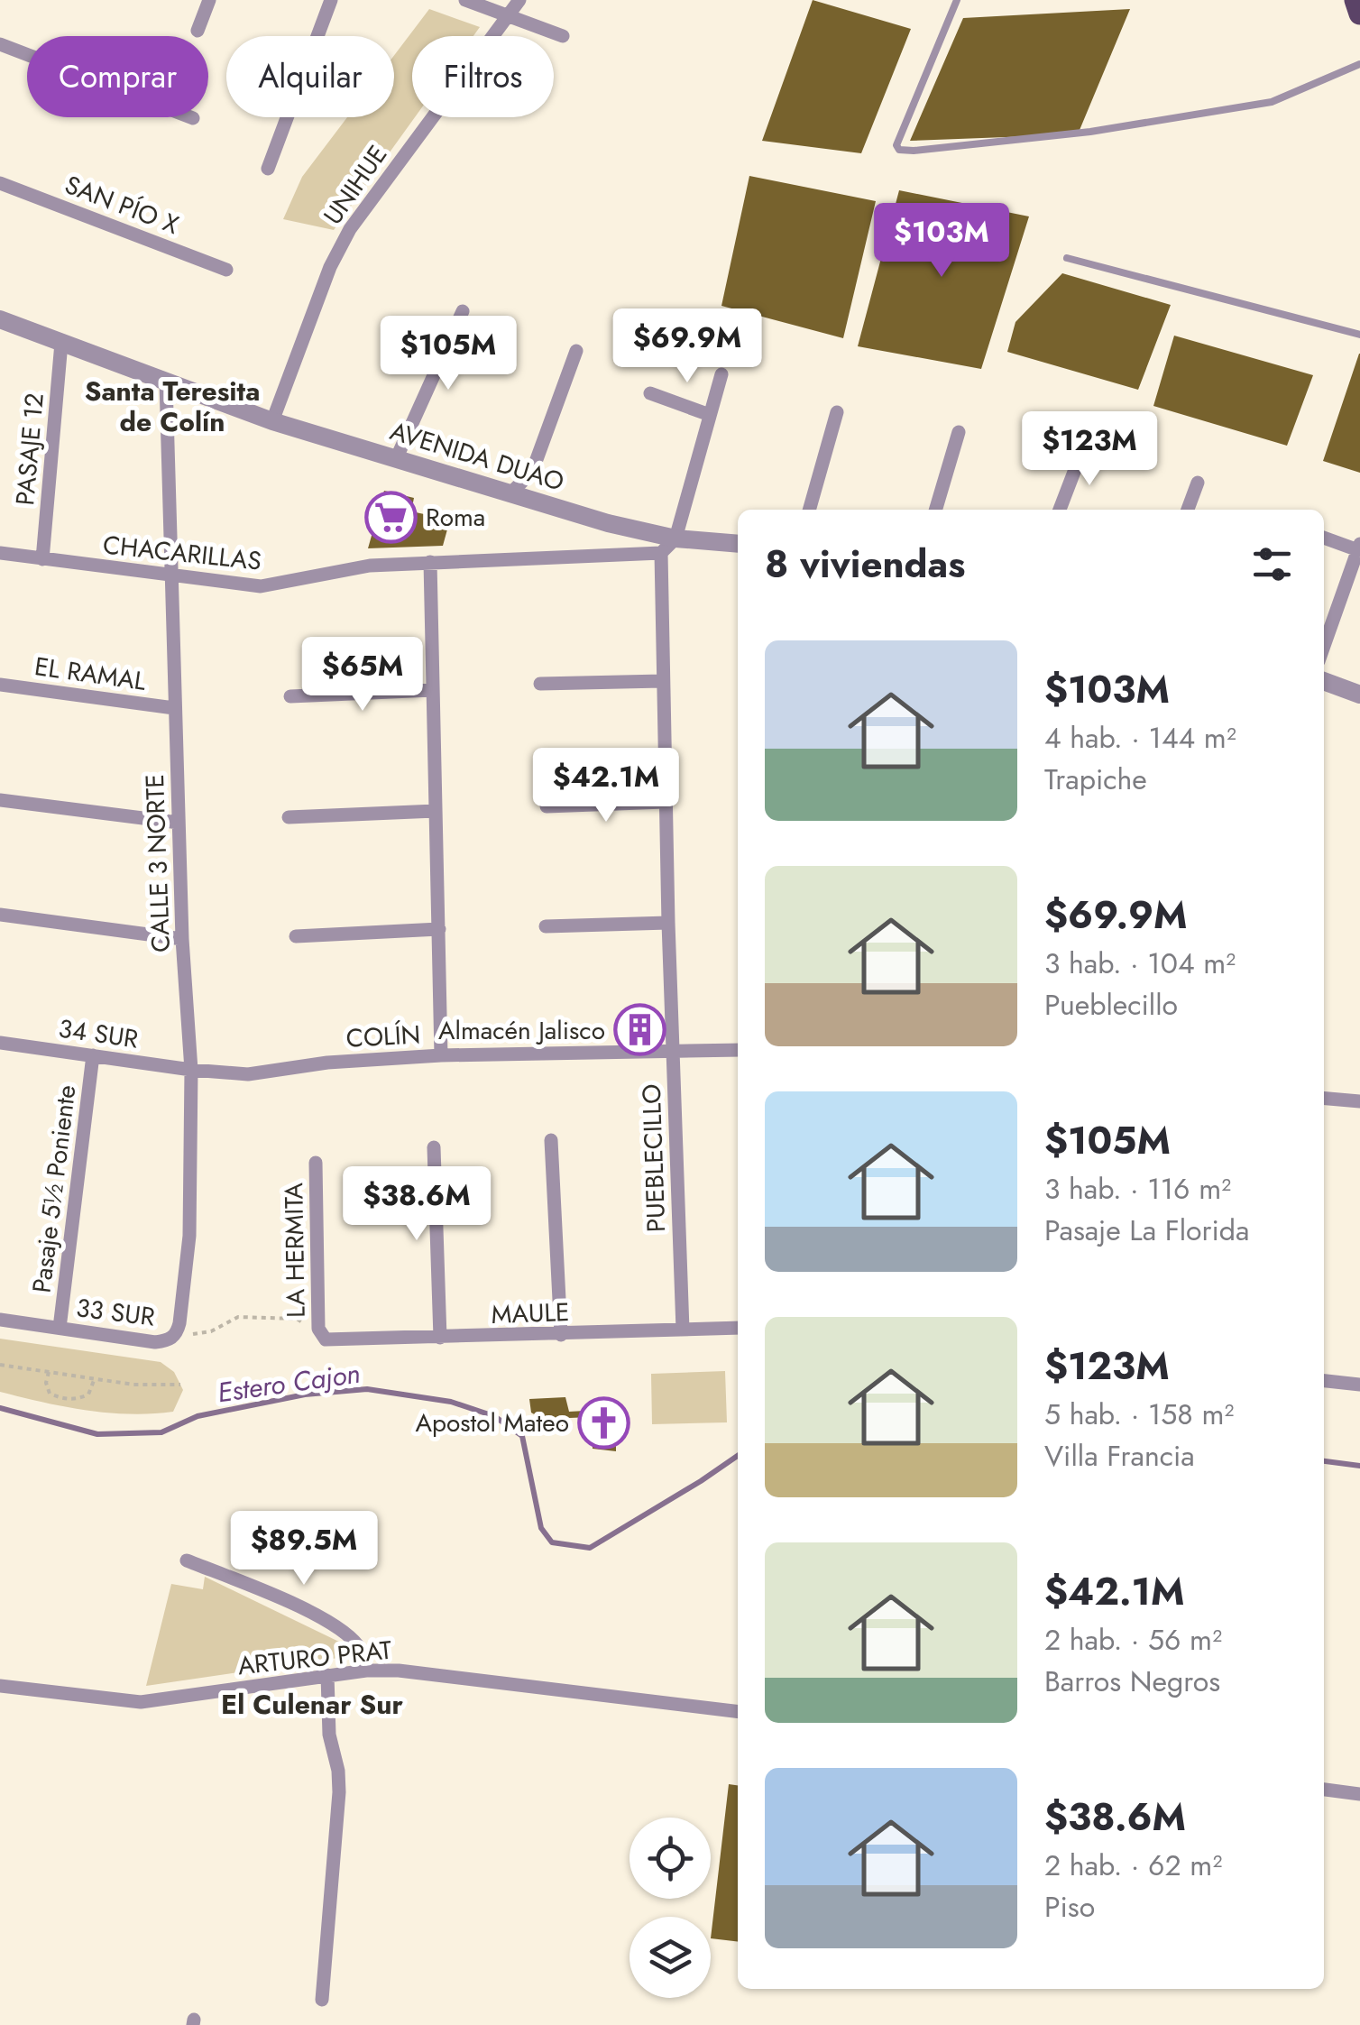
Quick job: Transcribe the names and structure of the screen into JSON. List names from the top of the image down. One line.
{"streets":{"street":["UNIHUE","SAN PÍO X","PASAJE 12","AVENIDA DUAO","CHACARILLAS","EL RAMAL","CALLE 3 NORTE","34 SUR","COLÍN","PUEBLECILLO","Pasaje 5½ Poniente","LA HERMITA","33 SUR","MAULE","ARTURO PRAT"]},"crossings":[["UNIHUE","AVENIDA DUAO"],["PASAJE 12","AVENIDA DUAO"],["PASAJE 12","CHACARILLAS"],["AVENIDA DUAO","CALLE 3 NORTE"],["CHACARILLAS","CALLE 3 NORTE"],["CHACARILLAS","PUEBLECILLO"],["EL RAMAL","CALLE 3 NORTE"],["CALLE 3 NORTE","34 SUR"],["CALLE 3 NORTE","COLÍN"],["CALLE 3 NORTE","33 SUR"],["34 SUR","COLÍN"],["34 SUR","Pasaje 5½ Poniente"],["COLÍN","PUEBLECILLO"],["PUEBLECILLO","MAULE"],["Pasaje 5½ Poniente","33 SUR"],["LA HERMITA","MAULE"]],"districts":["Santa Teresita de Colín","El Culenar Sur"],"water":["Estero Cajon"],"places":{"supermarket":["Roma"],"building":["Almacén Jalisco"],"church":["Apostol Mateo"]},"page":{"chip":["Comprar","Alquilar","Filtros"],"price":["$103M","$69.9M","$105M","$123M","$65M","$42.1M","$38.6M","$89.5M"],"heading":"8 viviendas","list":[{"name":"$103M","note":"4 hab. · 144 m² · Trapiche"},{"name":"$69.9M","note":"3 hab. · 104 m² · Pueblecillo"},{"name":"$105M","note":"3 hab. · 116 m² · Pasaje La Florida"},{"name":"$123M","note":"5 hab. · 158 m² · Villa Francia"},{"name":"$42.1M","note":"2 hab. · 56 m² · Barros Negros"},{"name":"$38.6M","note":"2 hab. · 62 m² · Piso"}]}}
